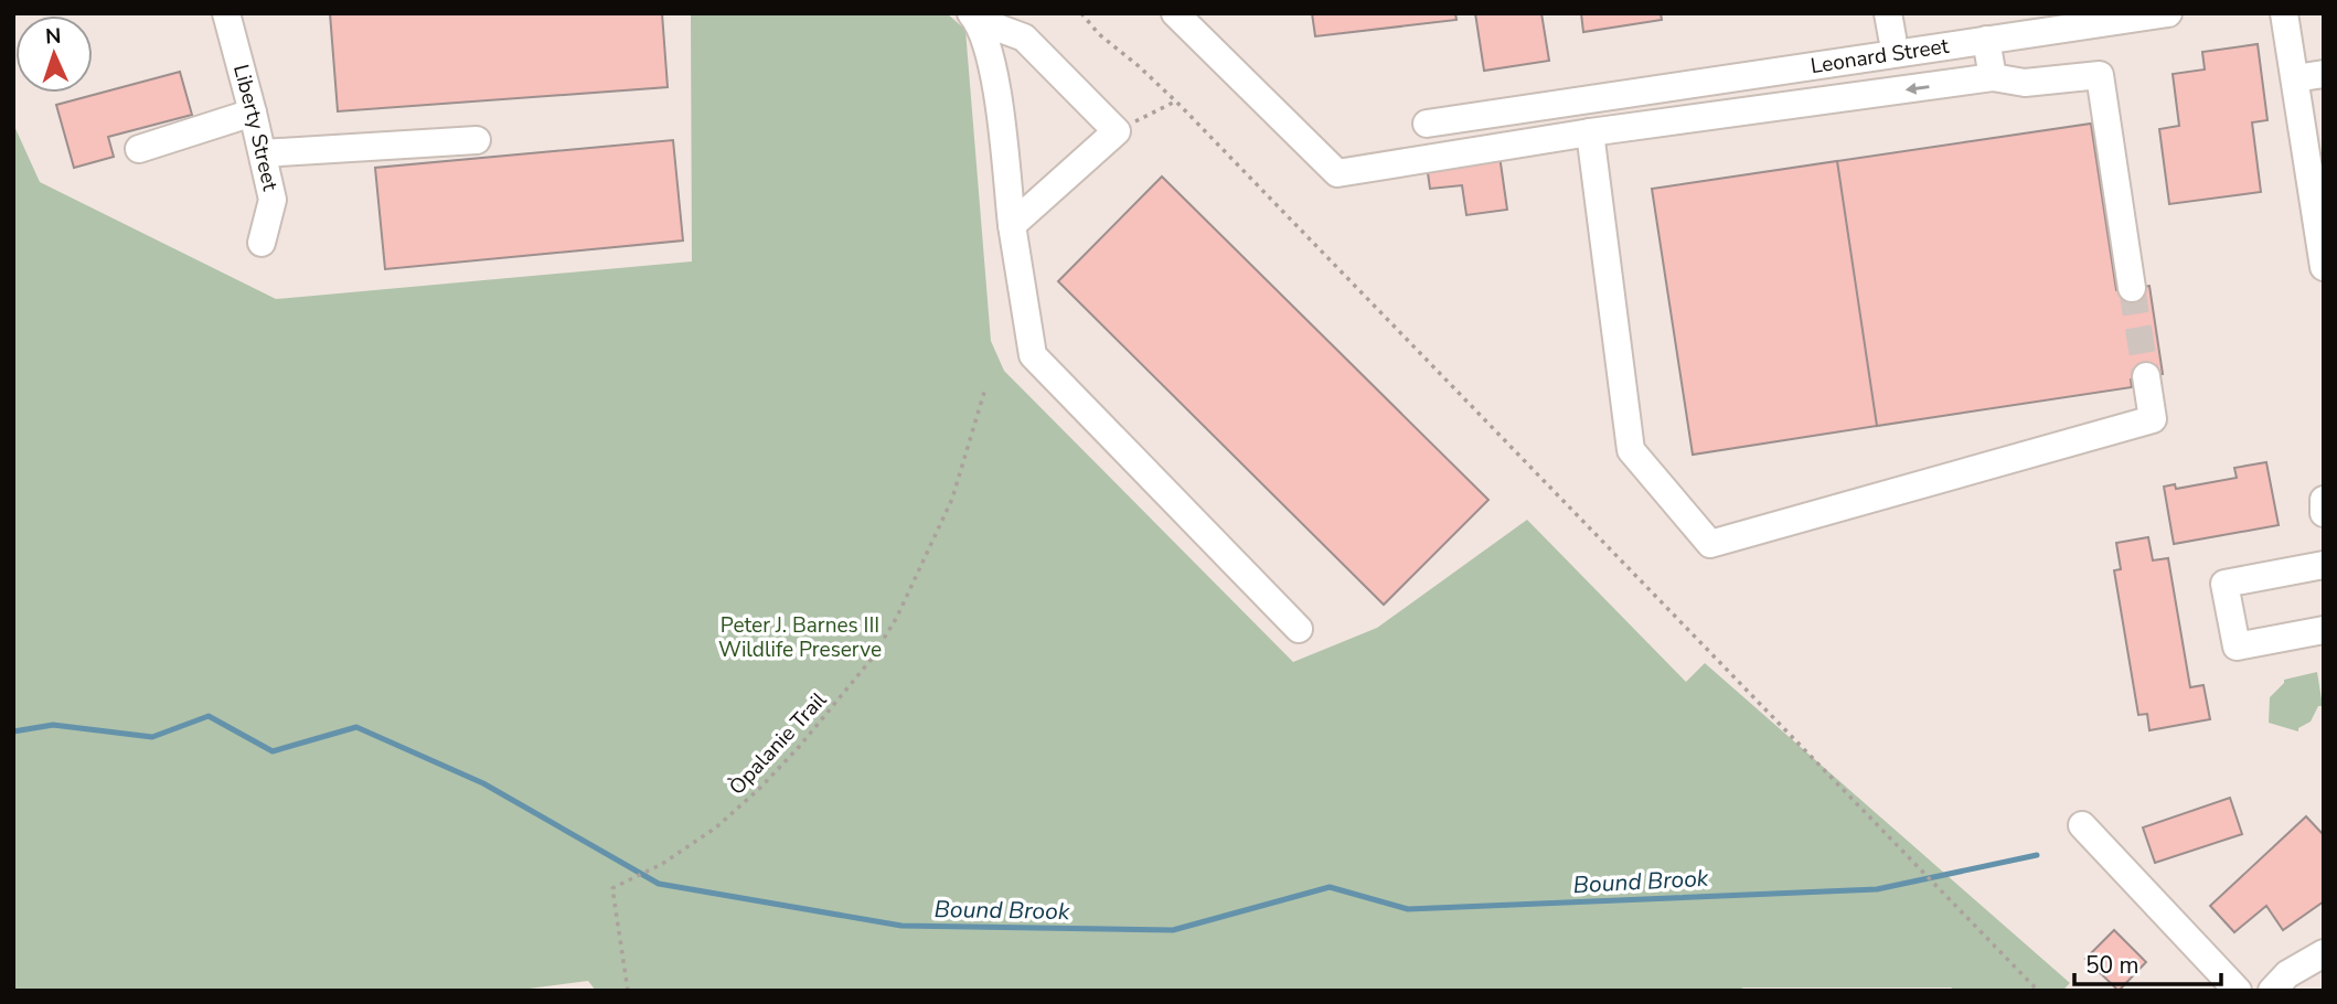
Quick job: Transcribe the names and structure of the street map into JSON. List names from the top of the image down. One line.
{"streets":{"street":["Leonard Street","Liberty Street"],"path":["Òpalanie Trail"]},"water":["Bound Brook"],"parks":["Peter J. Barnes III Wildlife Preserve"],"scale_bar":"50 m","north":"top"}
